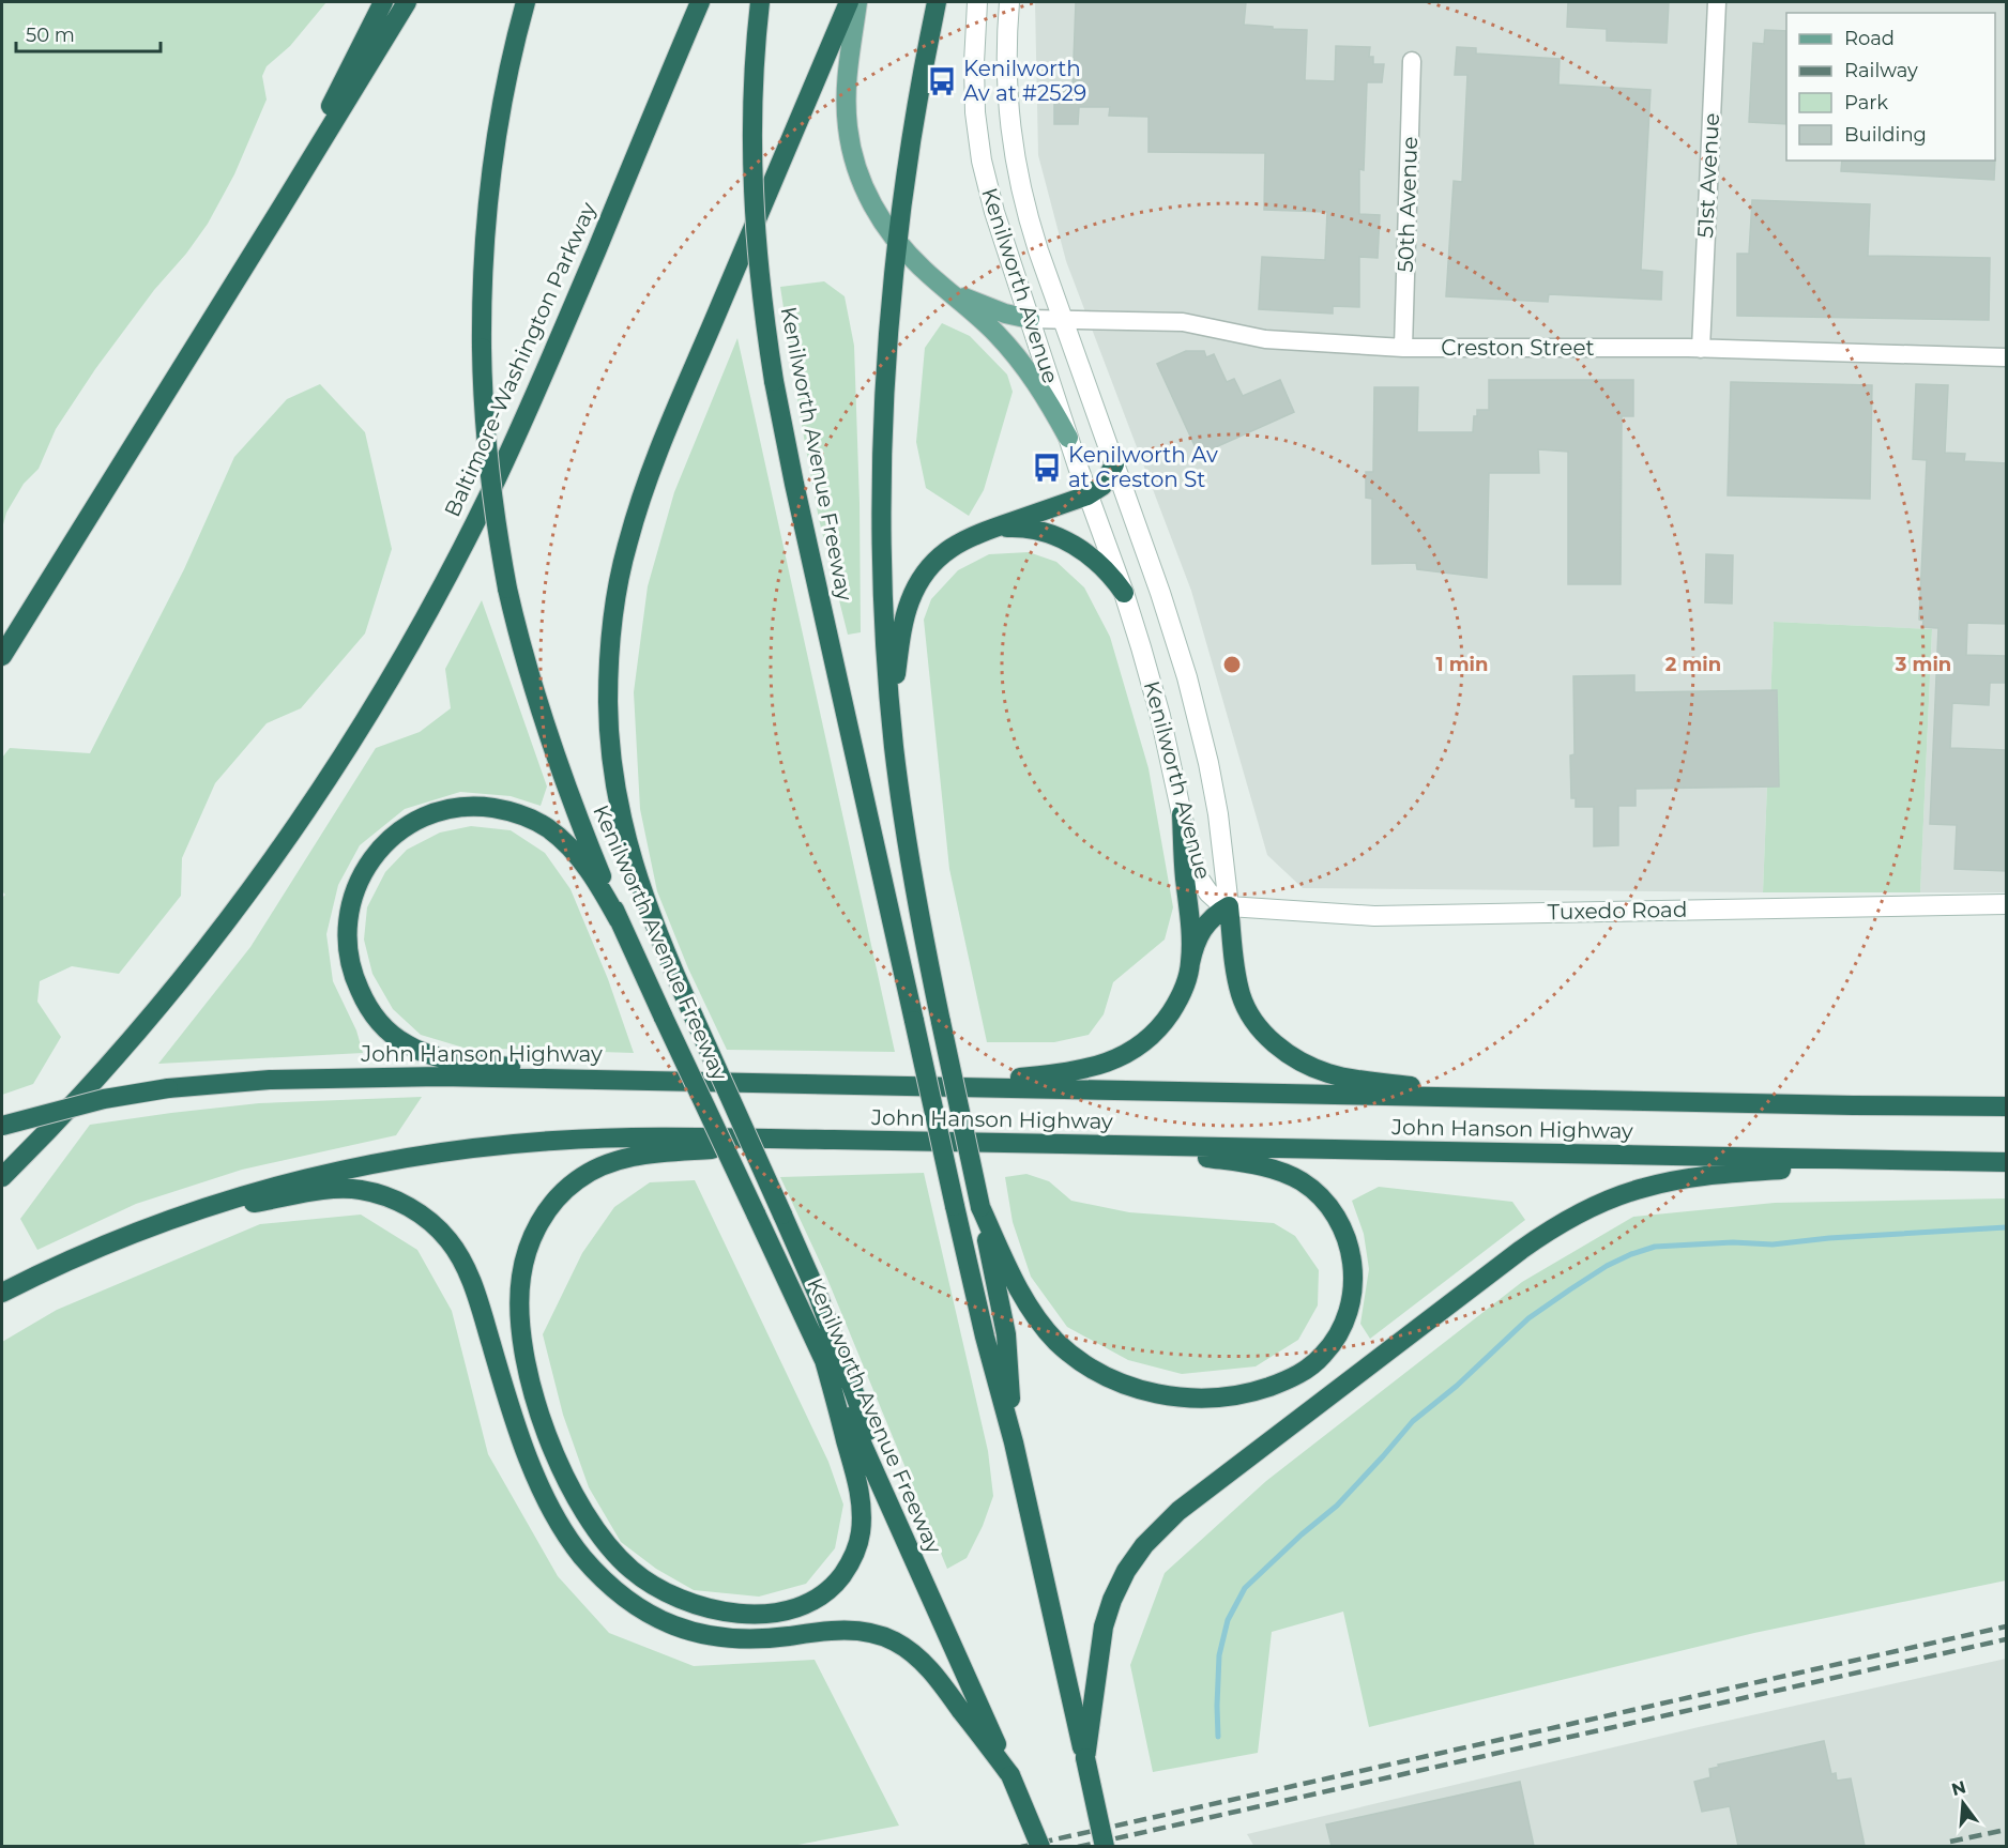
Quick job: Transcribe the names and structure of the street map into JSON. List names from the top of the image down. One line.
{"streets":{"highway":["Baltimore-Washington Parkway","Kenilworth Avenue Freeway","John Hanson Highway"],"main road":["Kenilworth Avenue","Tuxedo Road"],"street":["51st Avenue","50th Avenue","Creston Street"]},"crossings":[["51st Avenue","Creston Street"],["50th Avenue","Creston Street"],["Kenilworth Avenue","Creston Street"],["Kenilworth Avenue","Tuxedo Road"]],"places":{"bus stop":["Kenilworth Av at #2529","Kenilworth Av at Creston St"]},"legend":["Road","Railway","Park","Building"],"scale_bar":"50 m","north":"top","rings":["1 min","2 min","3 min"]}
